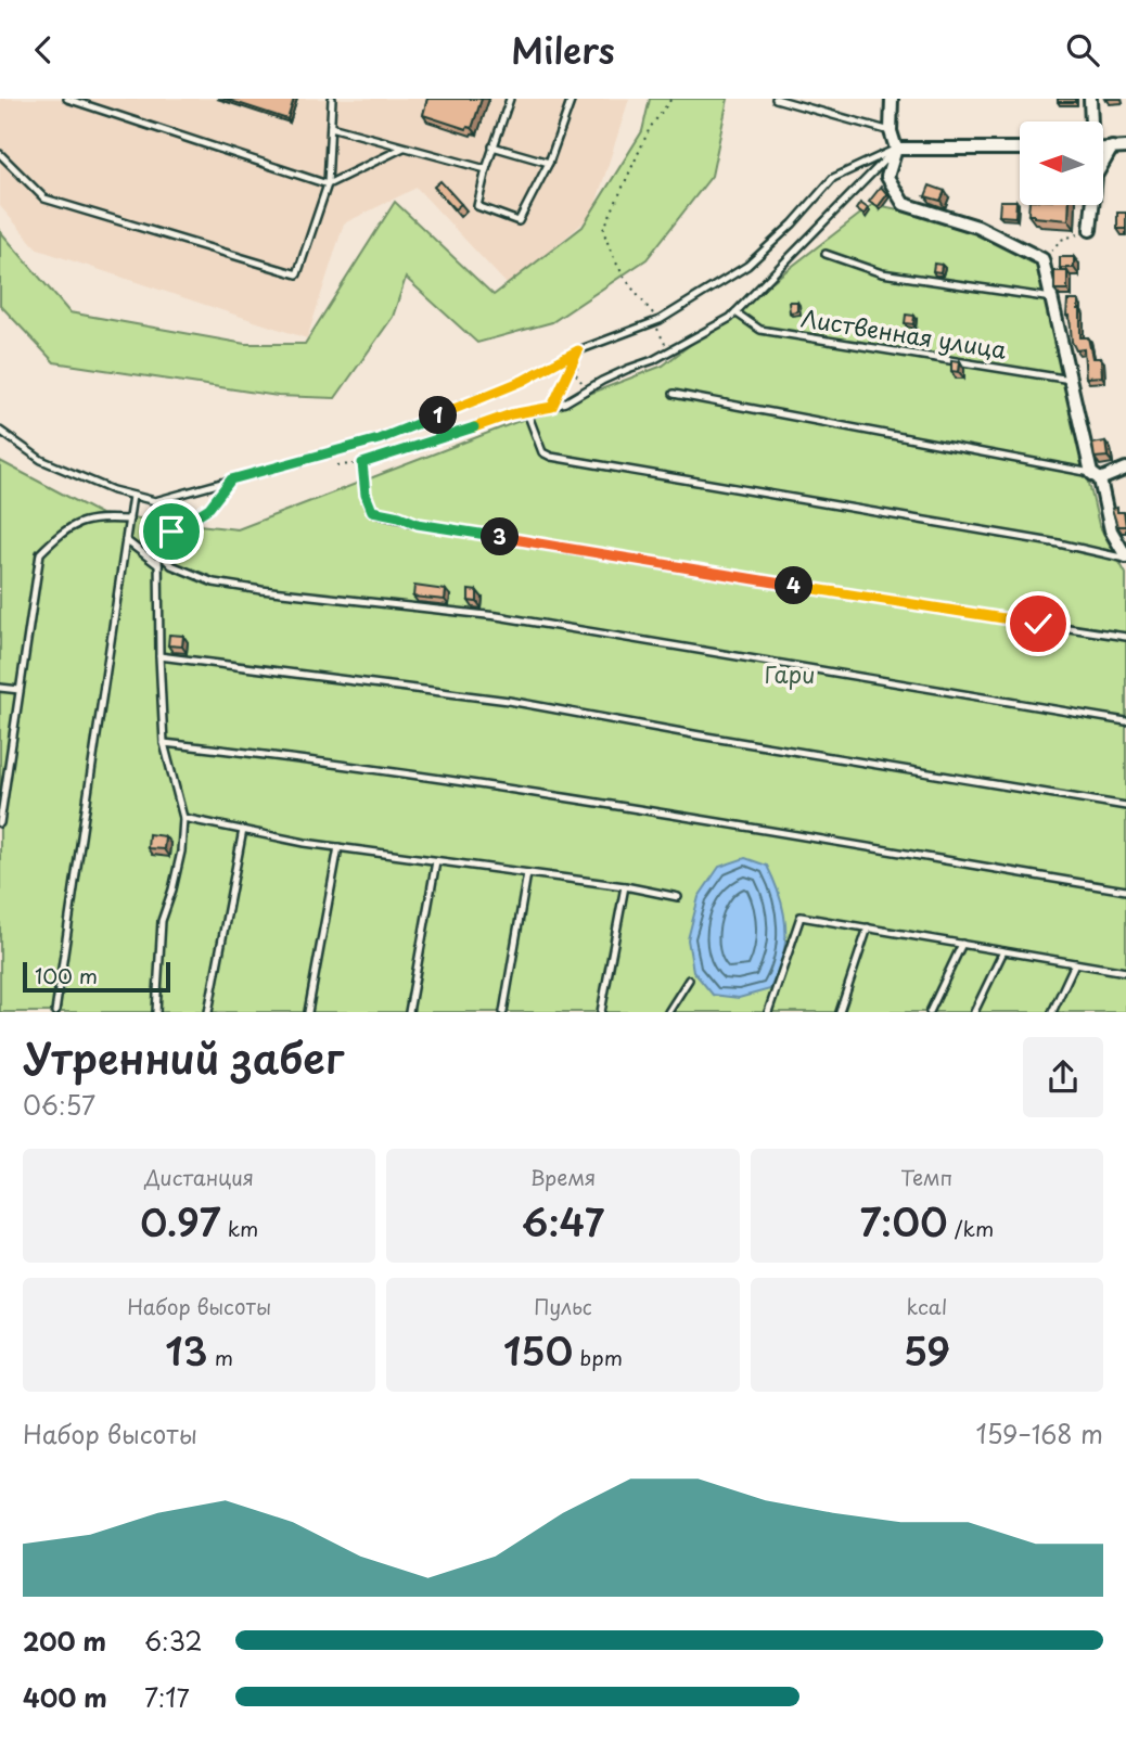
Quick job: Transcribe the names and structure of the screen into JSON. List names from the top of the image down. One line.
{"streets":{"lane":["Лиственная улица"]},"parks":["Гари"],"scale_bar":"100 m","north":"left","page":{"header":"Milers","pins":["1","3","4"],"scale":"100 m","heading":["Утренний забег","06:57"],"stats":[["Дистанция","0.97 km"],["Время","6:47"],["Темп","7:00 /km"],["Набор высоты","13 m"],["Пульс","150 bpm"],["kcal","59"]],"chart":["Набор высоты","159–168 m"],"list":[{"name":"200 m","note":"6:32"},{"name":"400 m","note":"7:17"}]}}
